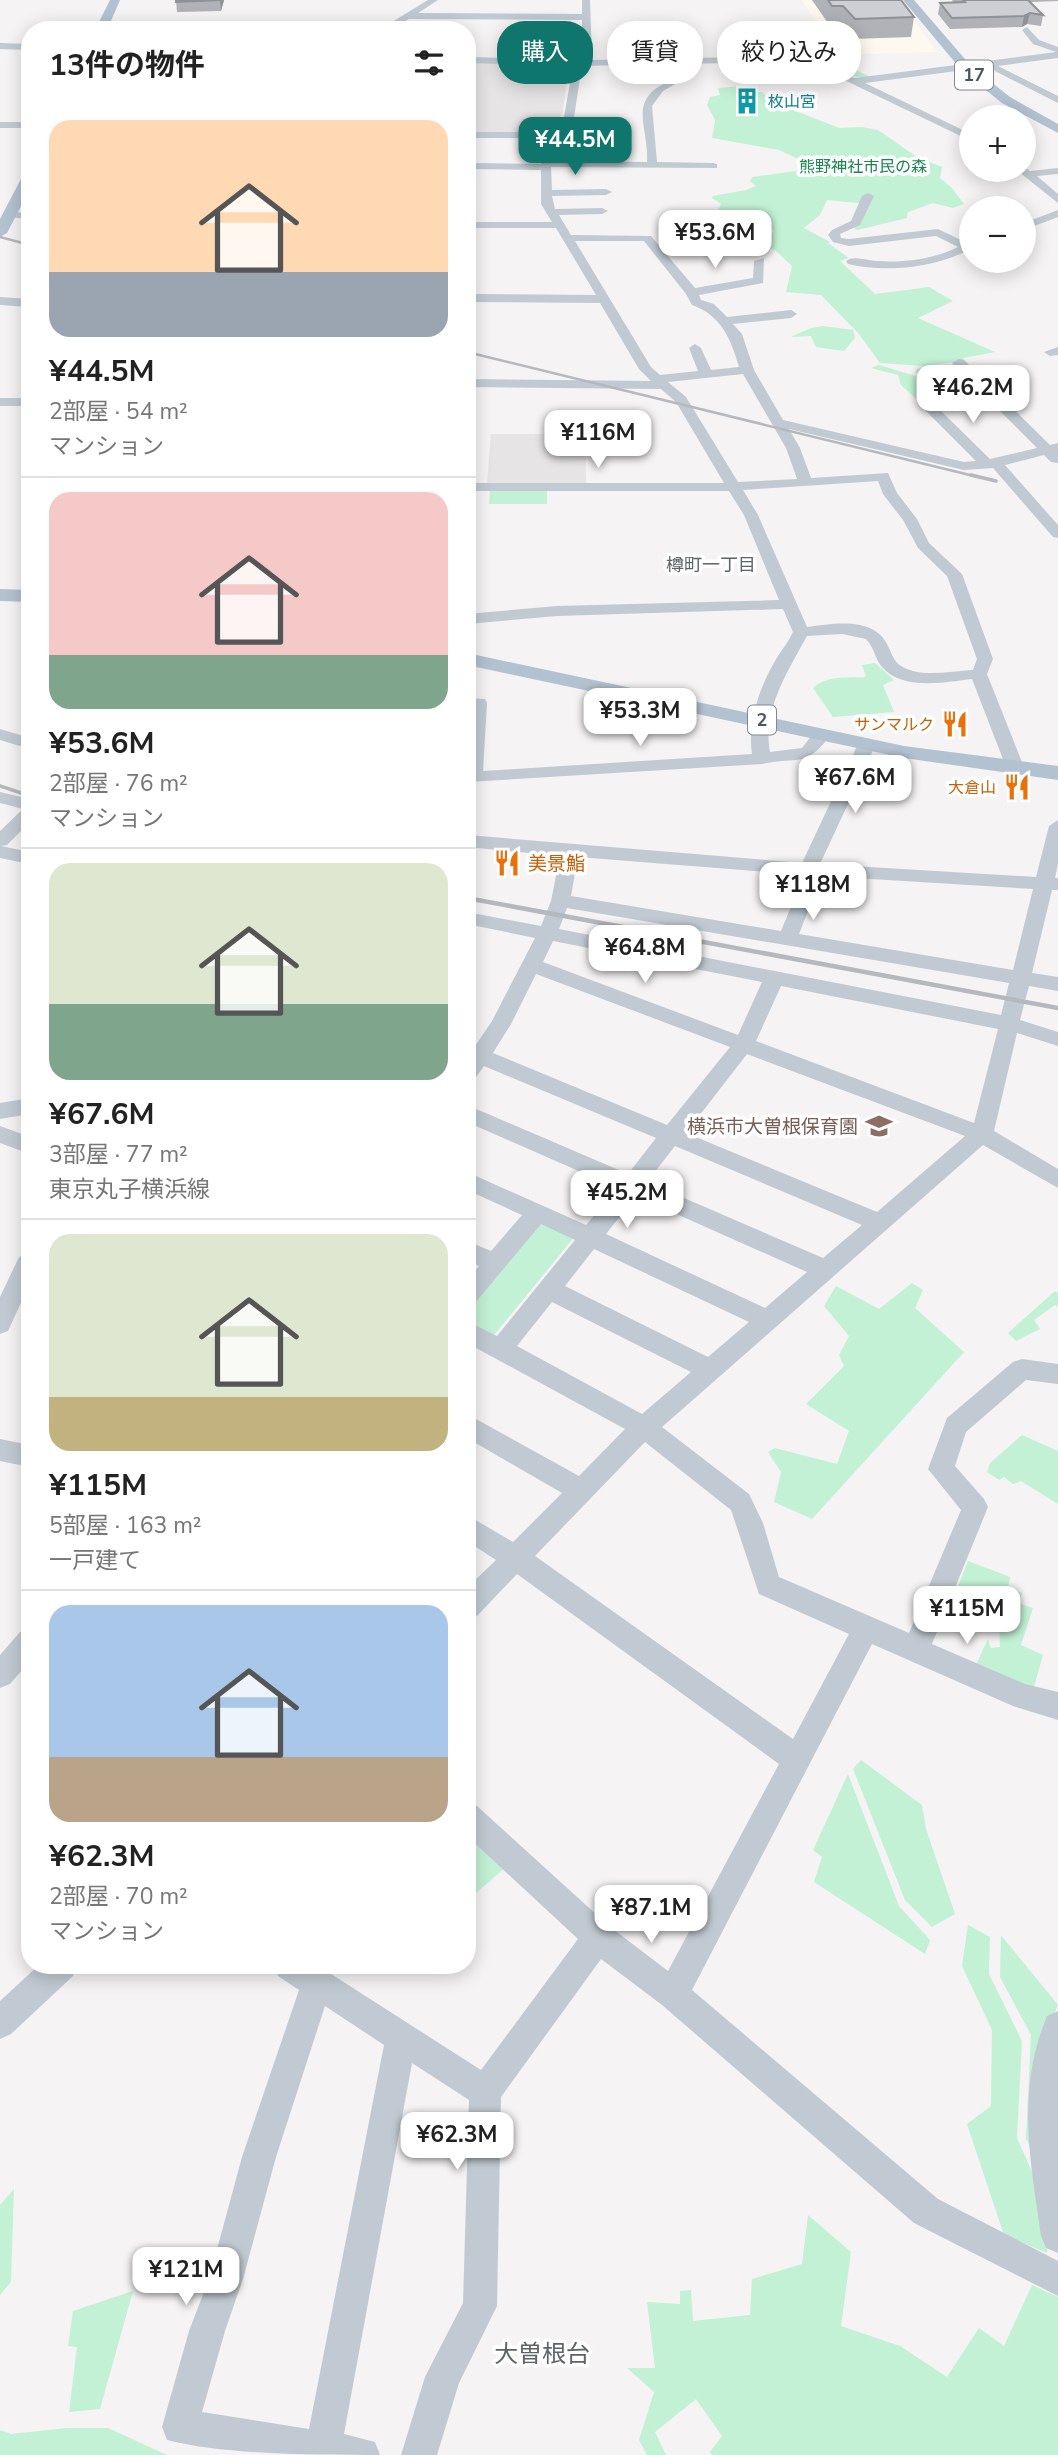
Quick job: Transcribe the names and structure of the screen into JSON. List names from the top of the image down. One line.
{"streets":{"main road":["17","2"]},"districts":["樽町一丁目","大曽根台"],"parks":["熊野神社市民の森"],"places":{"building":["枚山宮"],"restaurant":["サンマルク","大倉山","美景鮨"],"school or university":["横浜市大曽根保育園"]},"page":{"chip":["購入","賃貸","絞り込み"],"heading":"13件の物件","map_buttons":["+","−"],"list":[{"name":"¥44.5M","note":"2部屋 · 54 m² · マンション"},{"name":"¥53.6M","note":"2部屋 · 76 m² · マンション"},{"name":"¥67.6M","note":"3部屋 · 77 m² · 東京丸子横浜線"},{"name":"¥115M","note":"5部屋 · 163 m² · 一戸建て"},{"name":"¥62.3M","note":"2部屋 · 70 m² · マンション"}],"price":["¥44.5M","¥53.6M","¥46.2M","¥116M","¥53.3M","¥67.6M","¥118M","¥64.8M","¥45.2M","¥115M","¥87.1M","¥62.3M","¥121M"]}}
